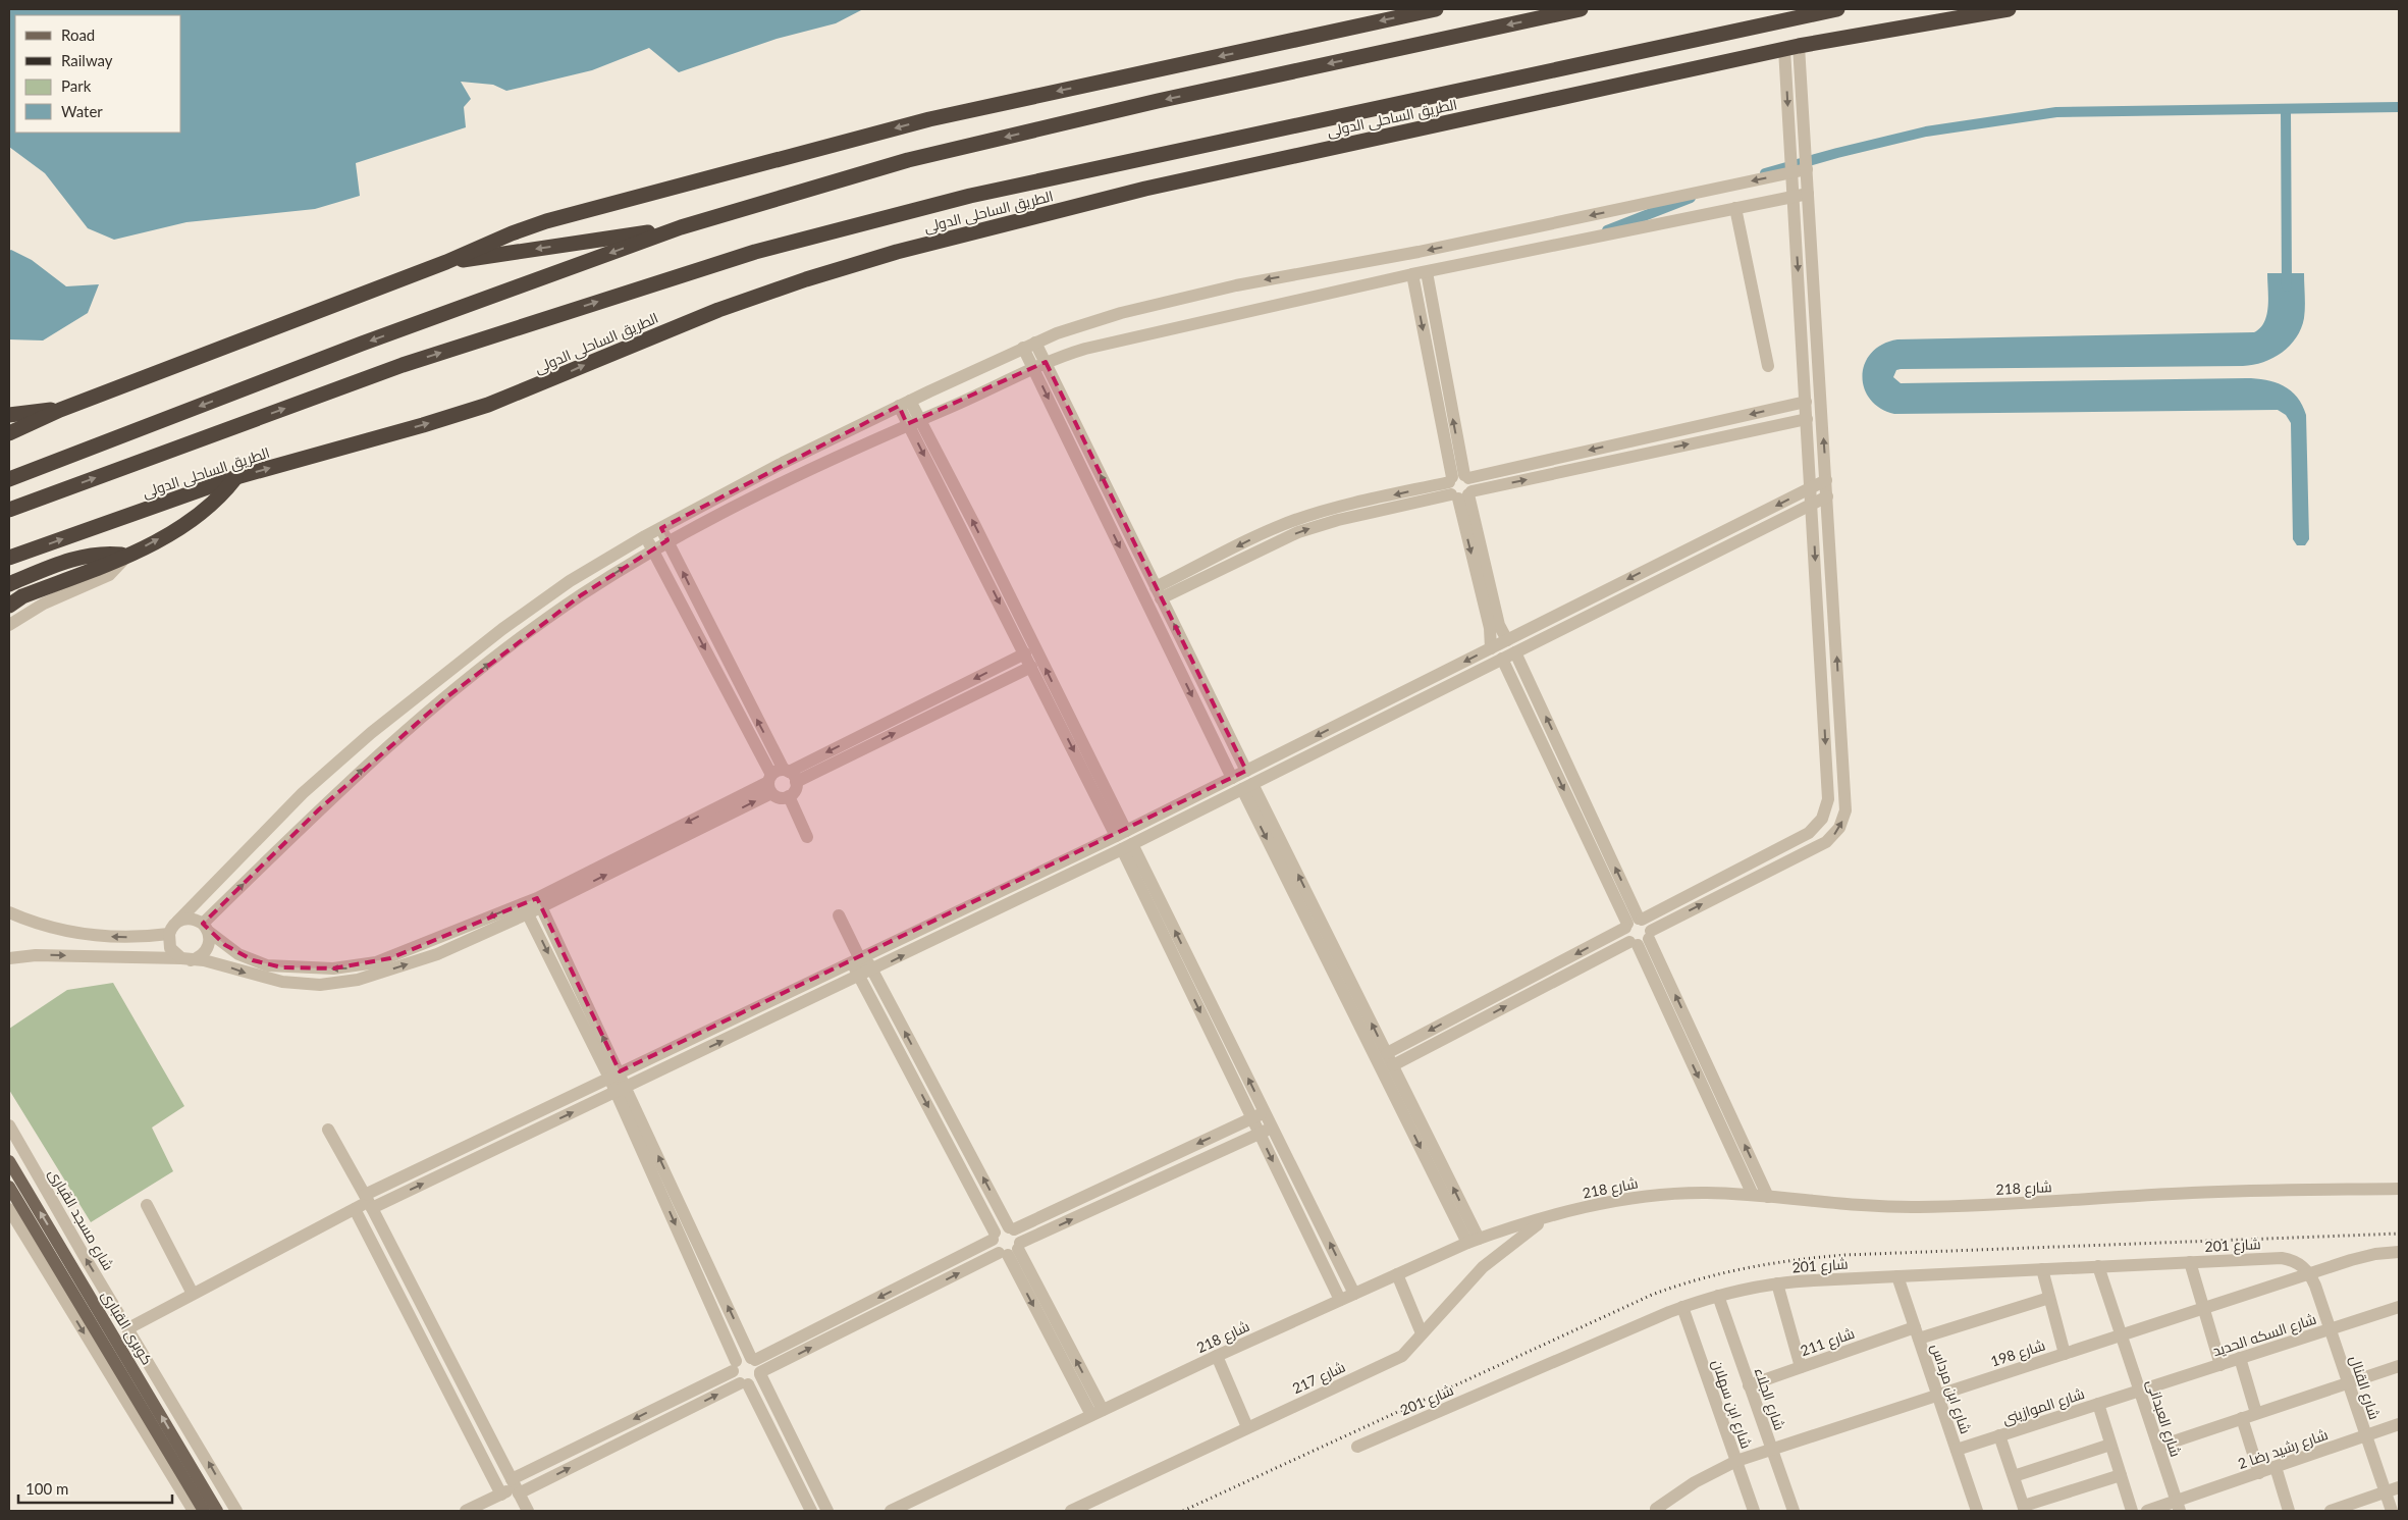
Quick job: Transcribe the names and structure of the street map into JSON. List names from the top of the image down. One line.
{"streets":{"highway":["الطريق الساحلى الدولى"],"main road":["كوبرى القبارى"],"street":["شارع 218","شارع مسجد القبارى","شارع 201","شارع السكه الحديد","شارع 211","شارع 198","شارع 217","شارع القنال","شارع ابن مرداس","شارع الجلاء","شارع ابن سهلان","شارع الموازينى","شارع العبدانى","شارع رشيد رضا 2"]},"crossings":[["شارع 218","شارع 217"],["شارع 201","شارع 198"],["شارع 201","شارع القنال"],["شارع 201","شارع ابن مرداس"],["شارع 201","شارع الجلاء"],["شارع 201","شارع ابن سهلان"],["شارع 201","شارع العبدانى"],["شارع السكه الحديد","شارع القنال"],["شارع السكه الحديد","شارع الموازينى"],["شارع السكه الحديد","شارع العبدانى"],["شارع 211","شارع ابن مرداس"],["شارع 211","شارع الجلاء"],["شارع 198","شارع القنال"],["شارع 198","شارع ابن مرداس"],["شارع 198","شارع الجلاء"],["شارع 198","شارع ابن سهلان"],["شارع 198","شارع العبدانى"],["شارع القنال","شارع رشيد رضا 2"],["شارع ابن مرداس","شارع الموازينى"],["شارع الموازينى","شارع العبدانى"],["شارع العبدانى","شارع رشيد رضا 2"]],"legend":["Road","Railway","Park","Water"],"scale_bar":"100 m"}
